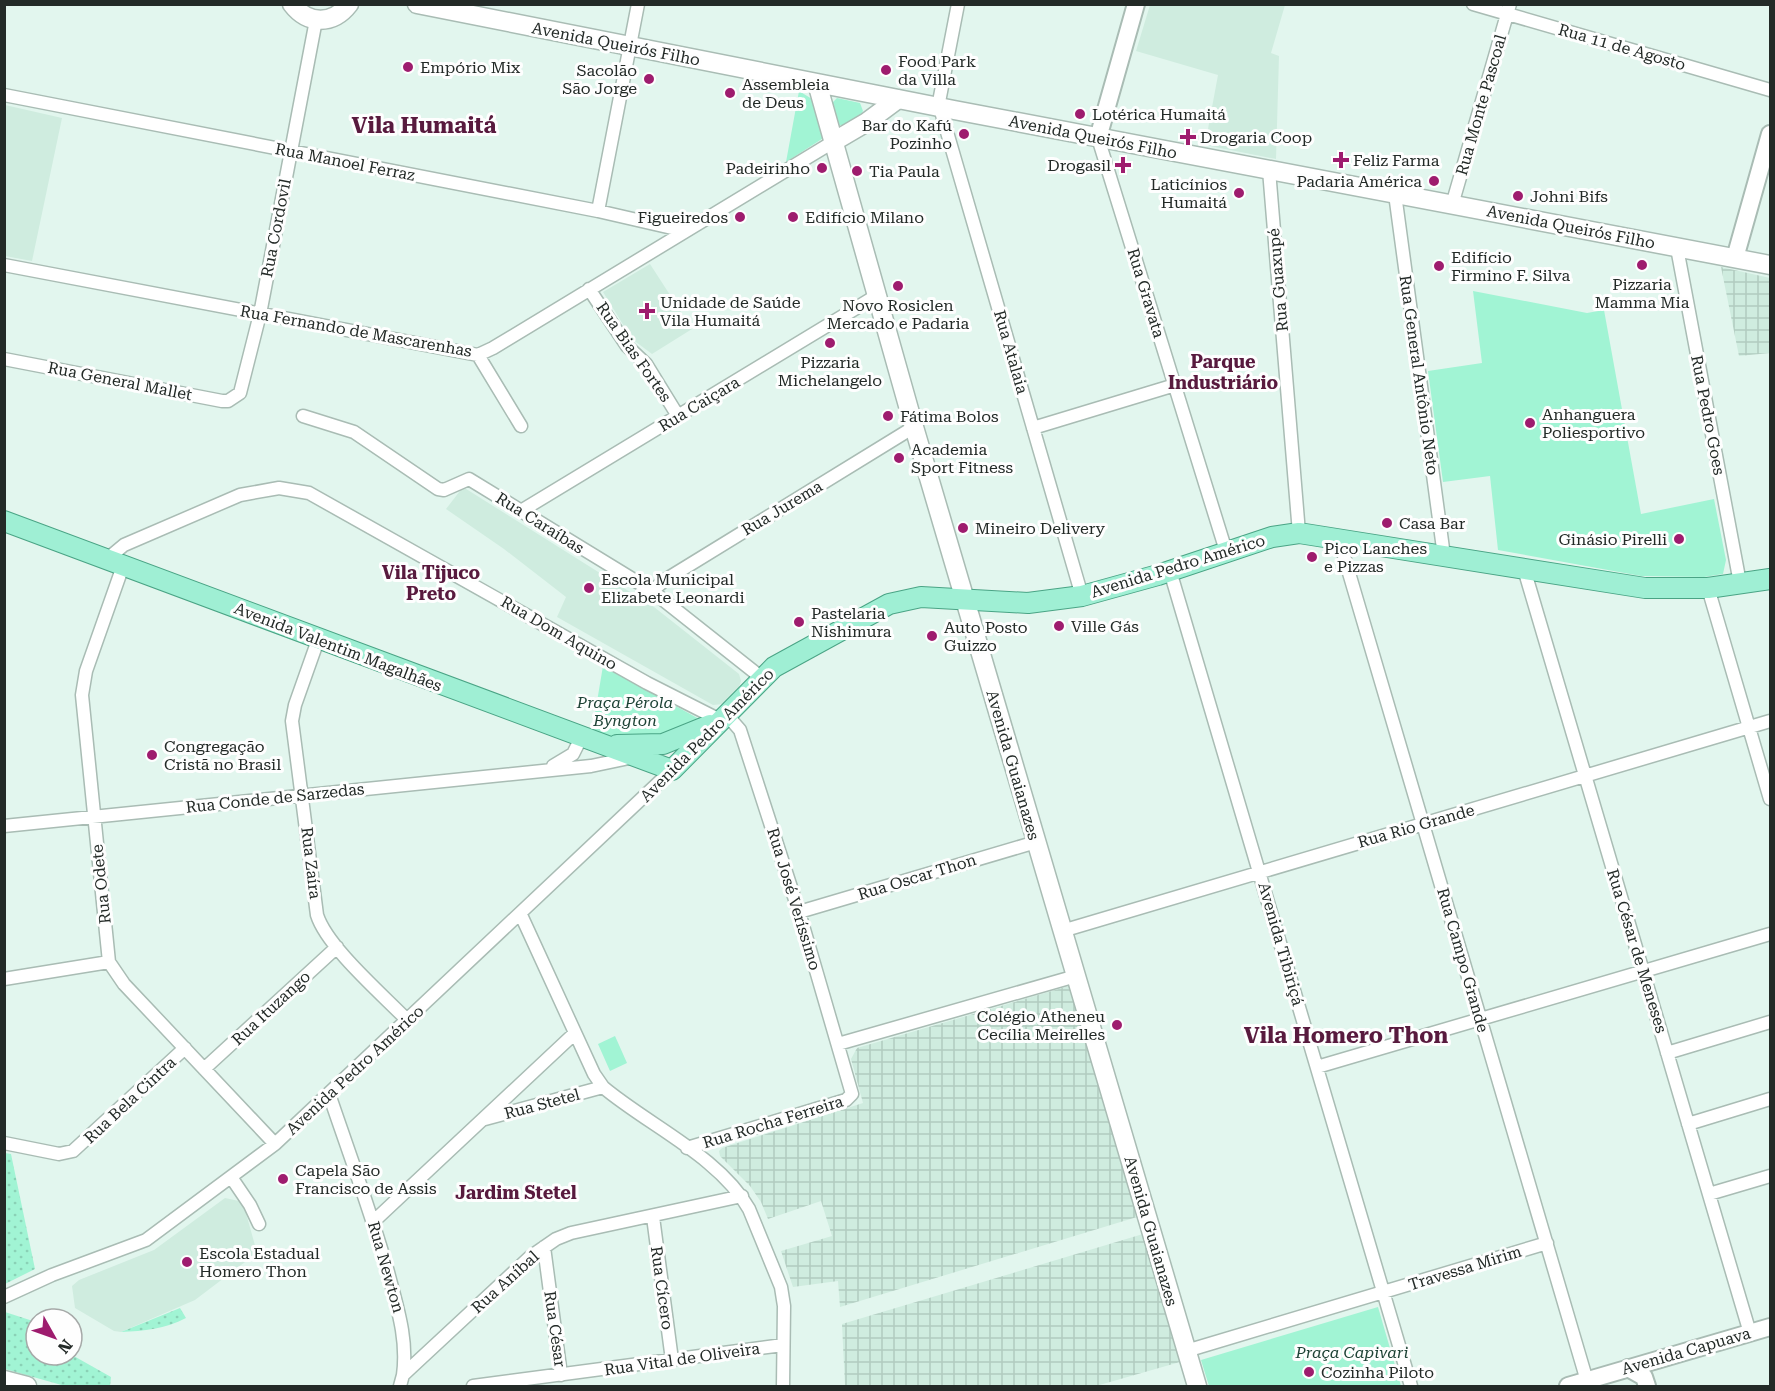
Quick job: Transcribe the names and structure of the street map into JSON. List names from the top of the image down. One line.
{"streets":{"main road":["Avenida Queirós Filho","Avenida Pedro Américo","Avenida Valentim Magalhães","Avenida Guaianazes"],"street":["Rua 11 de Agosto","Rua Monte Pascoal","Rua Manoel Ferraz","Rua Cordovil","Rua Guaxupé","Rua Gravata","Rua Fernando de Mascarenhas","Rua Bias Fortes","Rua Atalaia","Rua General Antônio Neto","Rua General Mallet","Rua Caiçara","Rua Pedro Goes","Rua Jurema","Rua Caraíbas","Rua Dom Aquino","Rua Conde de Sarzedas","Rua Rio Grande","Rua Zaíra","Rua Oscar Thon","Rua Odete","Rua José Veríssimo","Avenida Tibiriçá","Rua César de Meneses","Rua Campo Grande","Rua Ituzango","Rua Bela Cintra","Rua Stetel","Rua Rocha Ferreira","Rua Newton","Travessa Mirim","Rua Aníbal","Rua Cícero","Rua César","Avenida Capuava","Rua Vital de Oliveira"]},"crossings":[["Avenida Queirós Filho","Rua Monte Pascoal"],["Avenida Queirós Filho","Rua Guaxupé"],["Avenida Queirós Filho","Rua Gravata"],["Avenida Queirós Filho","Rua Atalaia"],["Avenida Queirós Filho","Rua General Antônio Neto"],["Avenida Queirós Filho","Rua Pedro Goes"],["Avenida Queirós Filho","Avenida Guaianazes"],["Rua 11 de Agosto","Rua Monte Pascoal"],["Rua Manoel Ferraz","Rua Cordovil"],["Rua Manoel Ferraz","Rua Fernando de Mascarenhas"],["Rua Cordovil","Rua Fernando de Mascarenhas"],["Rua Cordovil","Rua General Mallet"],["Rua Guaxupé","Avenida Pedro Américo"],["Rua Gravata","Avenida Pedro Américo"],["Rua Fernando de Mascarenhas","Rua Bias Fortes"],["Rua Fernando de Mascarenhas","Avenida Guaianazes"],["Rua Bias Fortes","Rua Caiçara"],["Rua Atalaia","Avenida Pedro Américo"],["Rua General Antônio Neto","Avenida Pedro Américo"],["Rua Caiçara","Rua Caraíbas"],["Rua Caiçara","Avenida Guaianazes"],["Rua Pedro Goes","Avenida Pedro Américo"],["Rua Jurema","Rua Caraíbas"],["Rua Jurema","Avenida Guaianazes"],["Rua Caraíbas","Avenida Pedro Américo"],["Avenida Pedro Américo","Rua Dom Aquino"],["Avenida Pedro Américo","Avenida Valentim Magalhães"],["Avenida Pedro Américo","Avenida Guaianazes"],["Avenida Pedro Américo","Rua Zaíra"],["Avenida Pedro Américo","Rua José Veríssimo"],["Avenida Pedro Américo","Avenida Tibiriçá"],["Avenida Pedro Américo","Rua César de Meneses"],["Avenida Pedro Américo","Rua Campo Grande"],["Avenida Pedro Américo","Rua Newton"],["Rua Dom Aquino","Avenida Valentim Magalhães"],["Rua Dom Aquino","Rua Odete"],["Rua Dom Aquino","Rua José Veríssimo"],["Avenida Valentim Magalhães","Rua Conde de Sarzedas"],["Avenida Valentim Magalhães","Rua Zaíra"],["Avenida Valentim Magalhães","Rua Odete"],["Avenida Guaianazes","Rua Rio Grande"],["Avenida Guaianazes","Rua Oscar Thon"],["Rua Conde de Sarzedas","Rua Zaíra"],["Rua Conde de Sarzedas","Rua Odete"],["Rua Rio Grande","Avenida Tibiriçá"],["Rua Rio Grande","Rua César de Meneses"],["Rua Rio Grande","Rua Campo Grande"],["Rua Zaíra","Rua Ituzango"],["Rua Oscar Thon","Rua José Veríssimo"],["Rua José Veríssimo","Rua Rocha Ferreira"],["Avenida Tibiriçá","Travessa Mirim"],["Rua César de Meneses","Avenida Capuava"],["Rua Campo Grande","Travessa Mirim"],["Rua Campo Grande","Avenida Capuava"],["Rua Newton","Rua Aníbal"],["Rua Aníbal","Rua Cícero"],["Rua Aníbal","Rua César"],["Rua Cícero","Rua Vital de Oliveira"],["Rua César","Rua Vital de Oliveira"]],"districts":["Vila Humaitá","Parque Industriário","Vila Tijuco Preto","Vila Homero Thon","Jardim Stetel"],"parks":["Praça Pérola Byngton","Praça Capivari"],"places":{"other":["Empório Mix","Food Park da Villa","Sacolão São Jorge","Assembleia de Deus","Lotérica Humaitá","Bar do Kafú Pozinho","Padeirinho","Tia Paula","Padaria América","Laticínios Humaitá","Johni Bifs","Figueiredos","Edifício Milano","Pizzaria Mamma Mia","Edifício Firmino F. Silva","Novo Rosiclen Mercado e Padaria","Pizzaria Michelangelo","Fátima Bolos","Anhanguera Poliesportivo","Academia Sport Fitness","Casa Bar","Mineiro Delivery","Ginásio Pirelli","Pico Lanches e Pizzas","Escola Municipal Elizabete Leonardi","Pastelaria Nishimura","Ville Gás","Auto Posto Guizzo","Congregação Cristã no Brasil","Colégio Atheneu Cecília Meirelles","Capela São Francisco de Assis","Escola Estadual Homero Thon","Cozinha Piloto"],"health":["Drogaria Coop","Feliz Farma","Drogasil","Unidade de Saúde Vila Humaitá"]},"north":"bottom right"}
